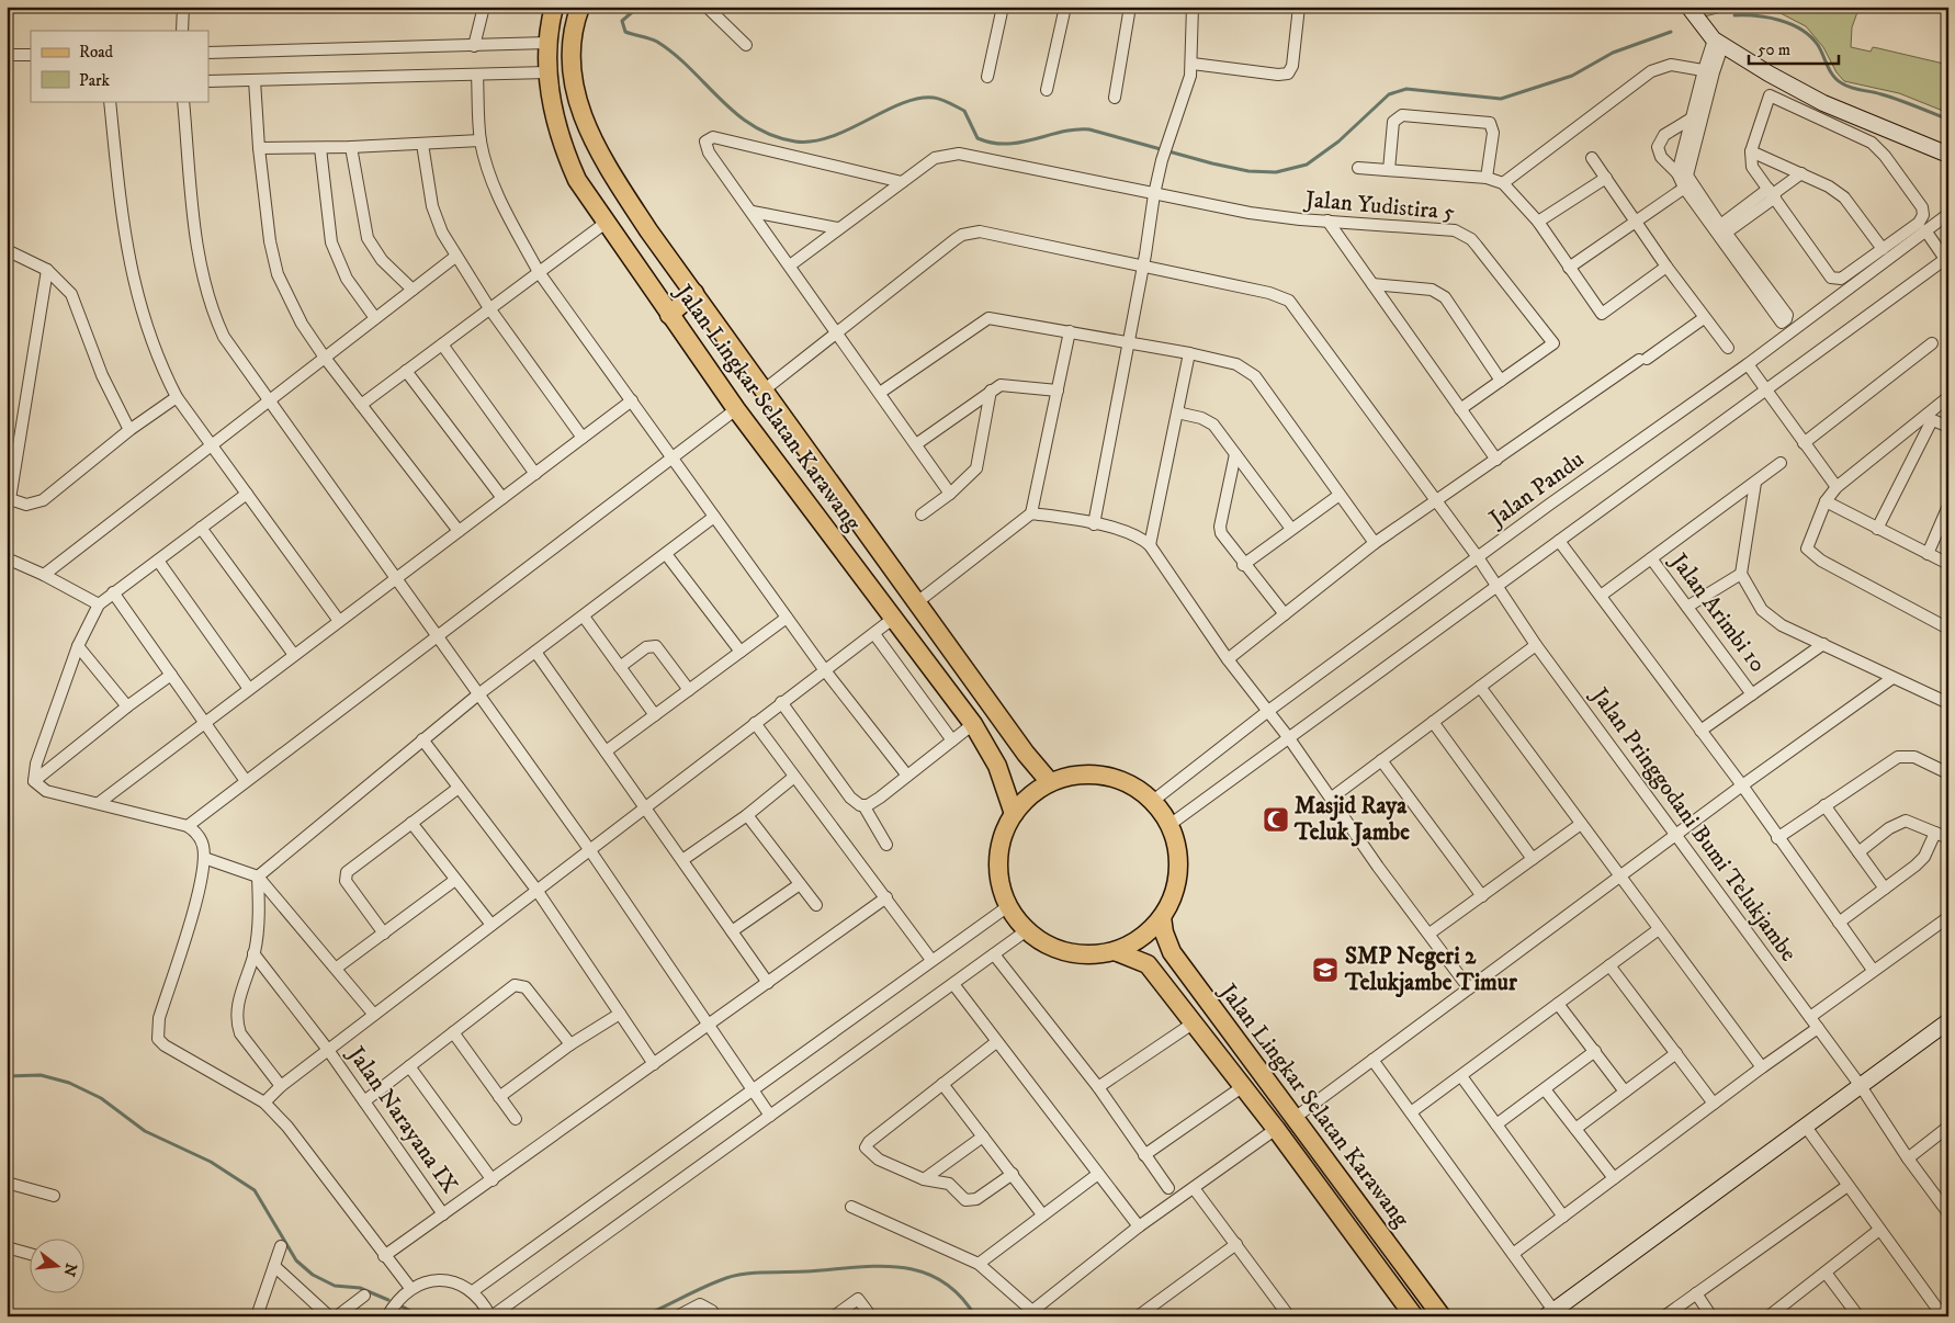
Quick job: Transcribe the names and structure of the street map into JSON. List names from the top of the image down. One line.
{"streets":{"main road":["Jalan Lingkar Selatan Karawang"],"street":["Jalan Yudistira 5","Jalan Pandu","Jalan Arimbi 10","Jalan Pringgodani Bumi Telukjambe","Jalan Narayana IX"]},"crossings":[["Jalan Lingkar Selatan Karawang","Jalan Pandu"],["Jalan Lingkar Selatan Karawang","Jalan Pringgodani Bumi Telukjambe"],["Jalan Pandu","Jalan Pringgodani Bumi Telukjambe"]],"places":{"mosque":["Masjid Raya Teluk Jambe"],"school or university":["SMP Negeri 2 Telukjambe Timur"]},"legend":["Road","Park"],"scale_bar":"50 m","north":"right"}
